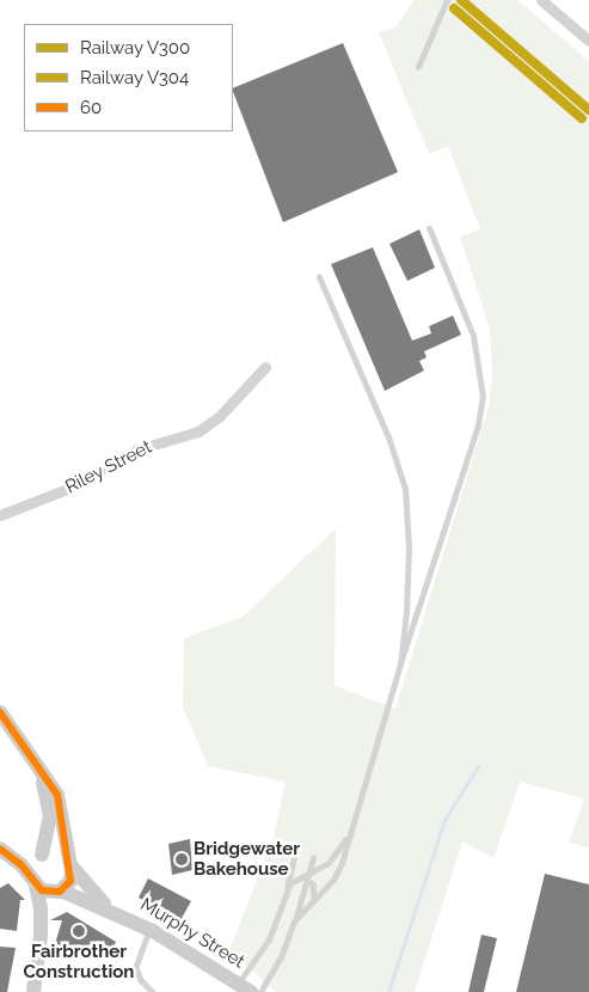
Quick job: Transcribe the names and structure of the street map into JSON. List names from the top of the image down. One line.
{"streets":{"street":["Riley Street","Murphy Street"]},"places":["Bridgewater Bakehouse","Fairbrother Construction"],"lines":["rail line V300","rail line V304","transit line 60"],"legend":["Railway V300","Railway V304","60"]}
